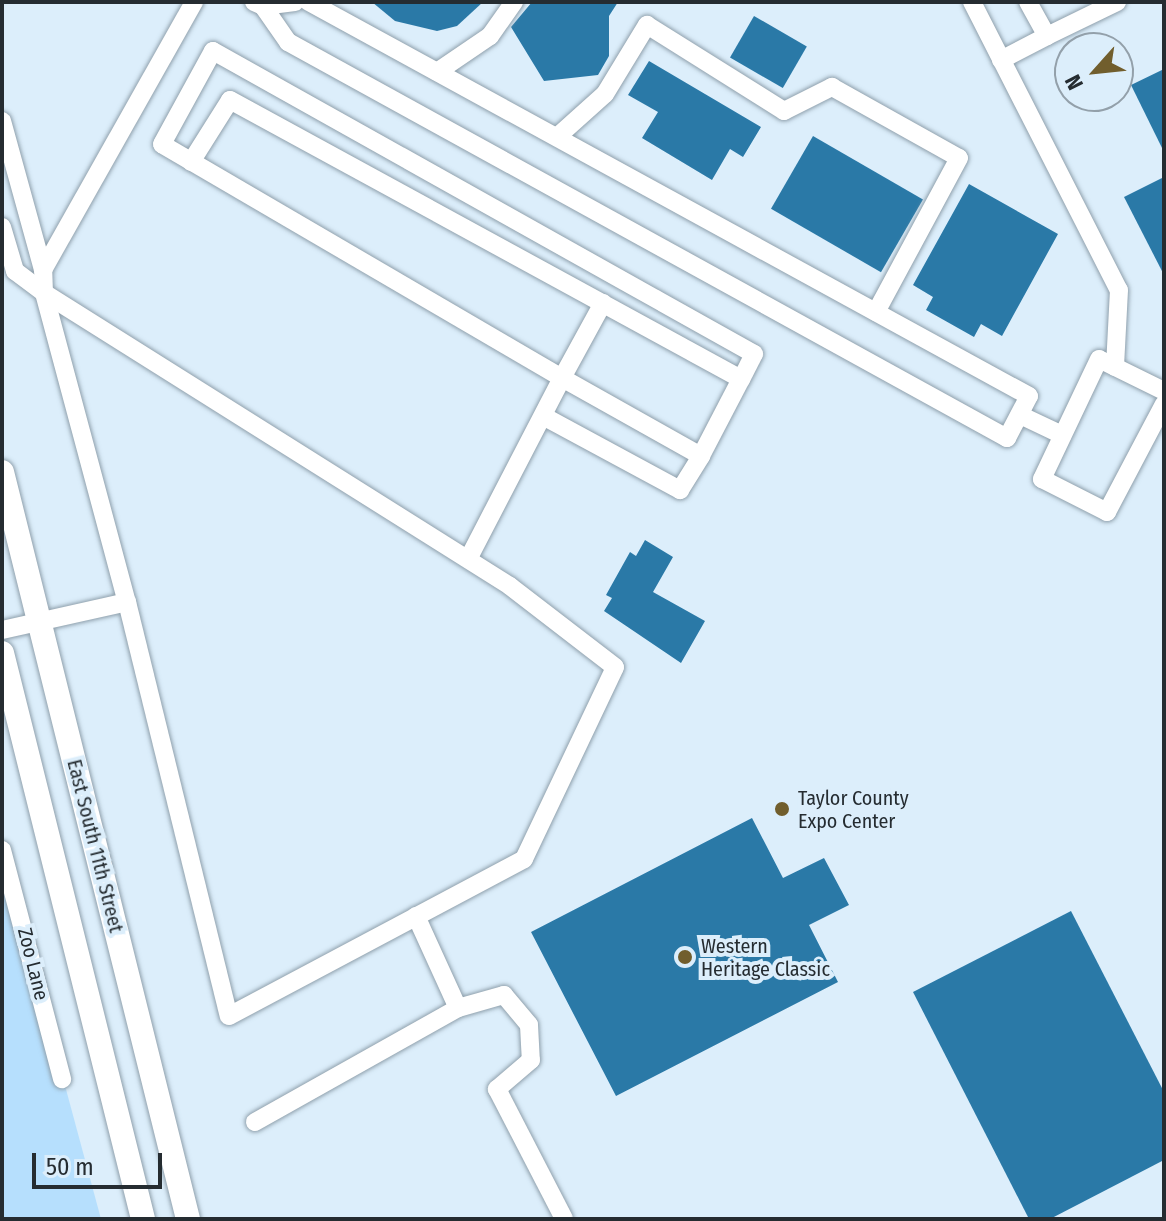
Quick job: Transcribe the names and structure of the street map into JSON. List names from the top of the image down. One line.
{"streets":{"main road":["East South 11th Street"],"lane":["Zoo Lane"]},"places":["Taylor County Expo Center","Western Heritage Classic"],"scale_bar":"50 m","north":"bottom left"}
